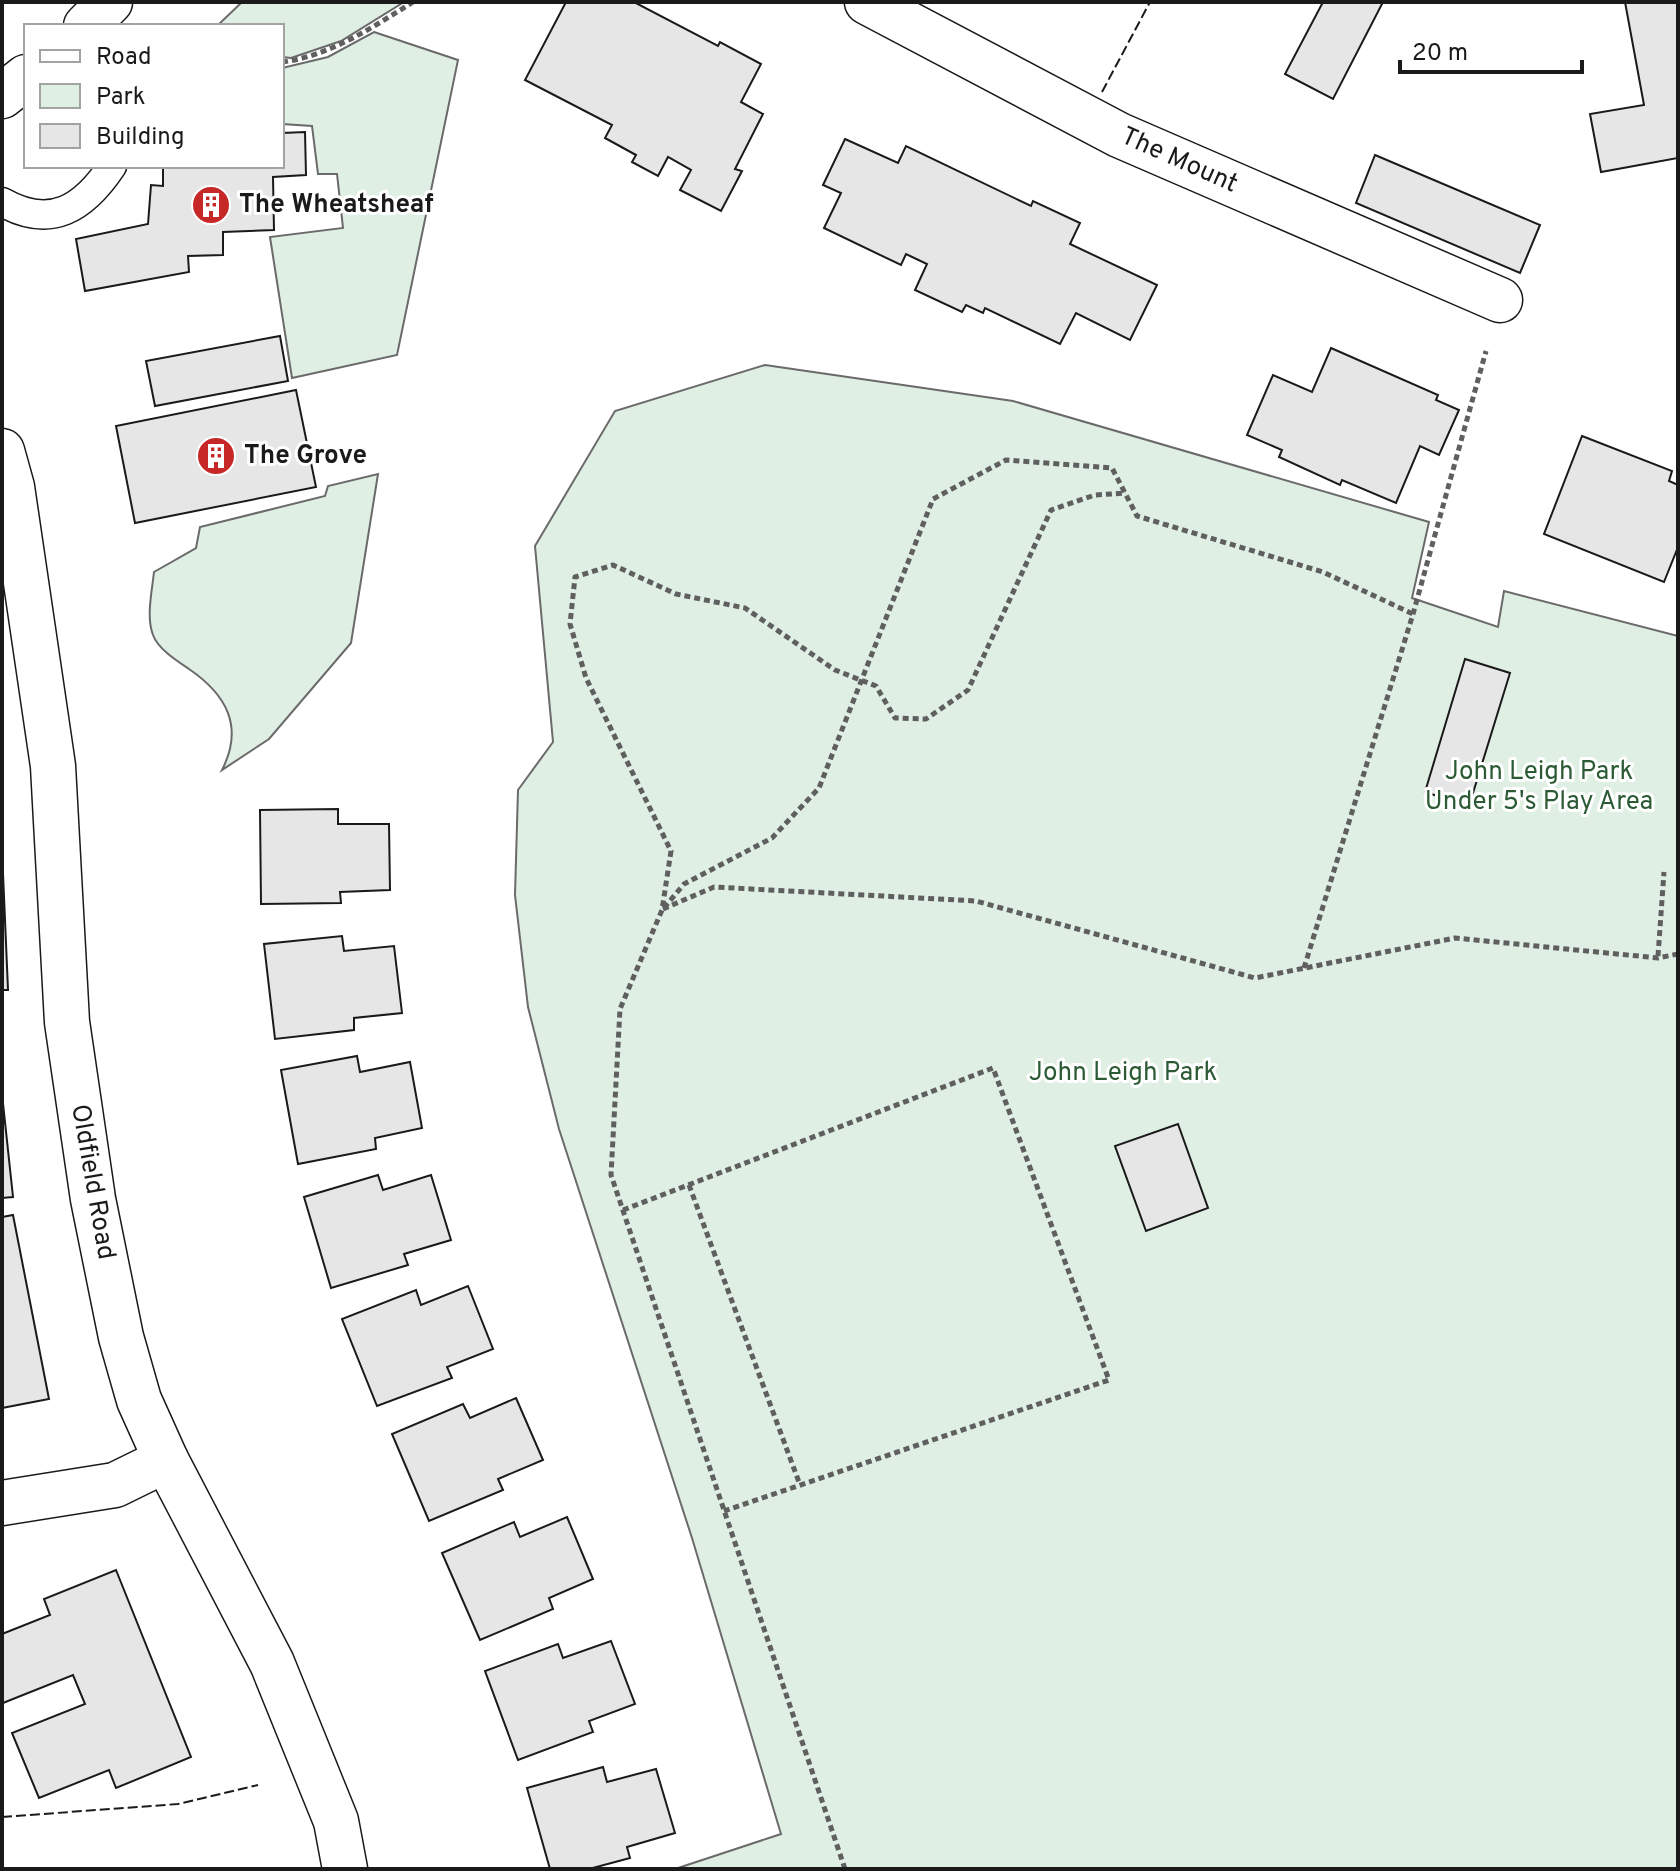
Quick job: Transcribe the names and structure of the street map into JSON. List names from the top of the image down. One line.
{"streets":{"main road":["The Mount","Oldfield Road"]},"parks":["John Leigh Park Under 5's Play Area","John Leigh Park"],"places":{"building":["The Wheatsheaf","The Grove"]},"legend":["Road","Park","Building"],"scale_bar":"20 m"}
